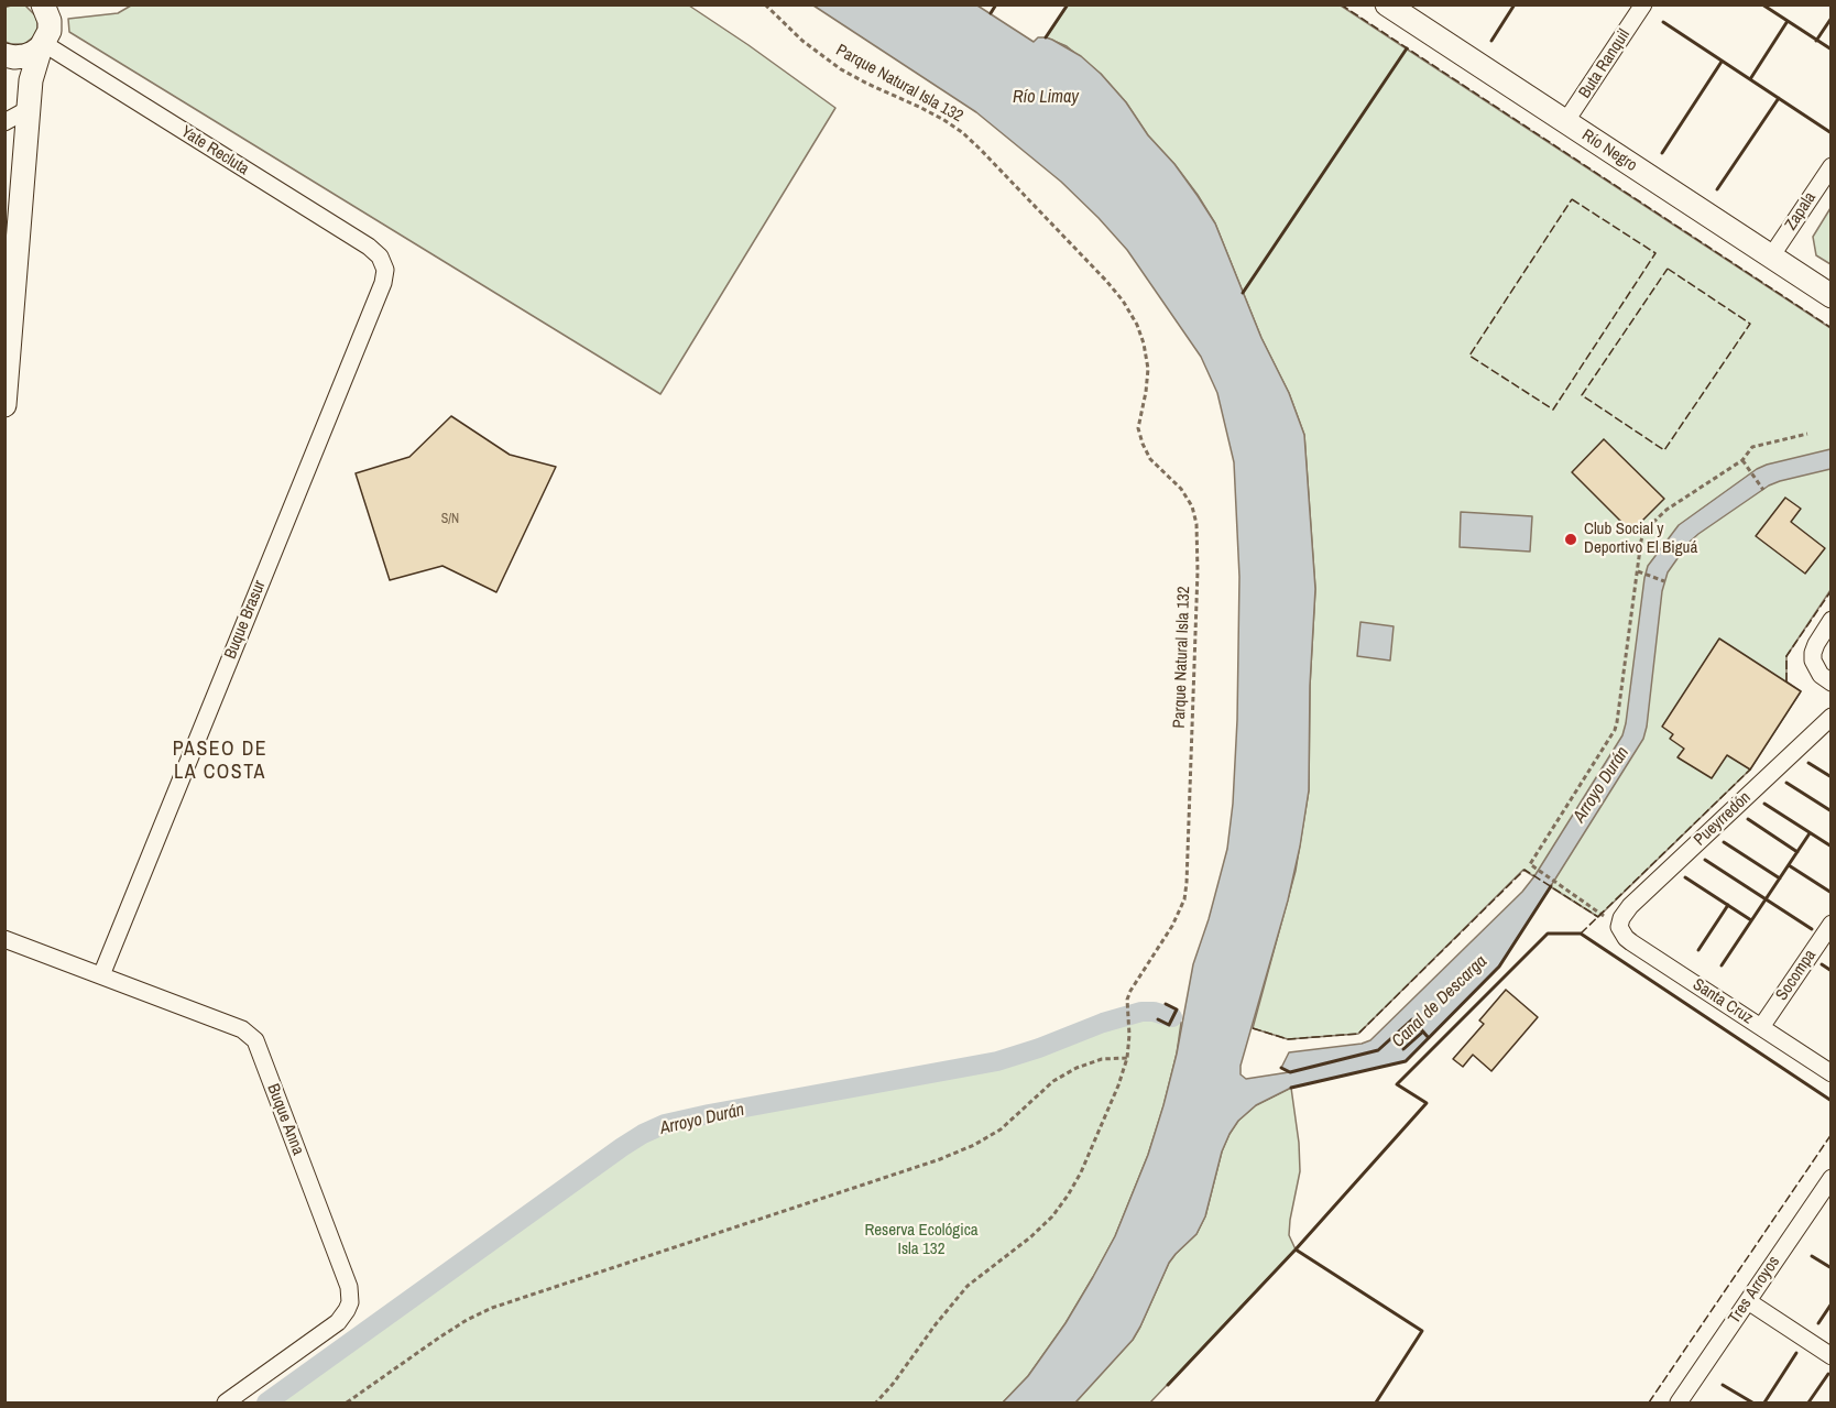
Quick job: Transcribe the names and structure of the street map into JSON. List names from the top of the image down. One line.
{"streets":{"street":["Buta Ranquil","Yate Recluta","Río Negro","Zapala","Buque Brasur","Pueyrredón","Socompa","Santa Cruz","Buque Anna","Tres Arroyos"],"path":["Parque Natural Isla 132"]},"crossings":[["Buta Ranquil","Río Negro"],["Yate Recluta","Buque Brasur"],["Río Negro","Zapala"],["Buque Brasur","Buque Anna"],["Pueyrredón","Santa Cruz"],["Socompa","Santa Cruz"]],"districts":["PASEO DE LA COSTA"],"water":["Río Limay","Arroyo Durán","Canal de Descarga"],"parks":["Reserva Ecológica Isla 132"],"places":["Club Social y Deportivo El Biguá"],"house_numbers":["S/N"]}
